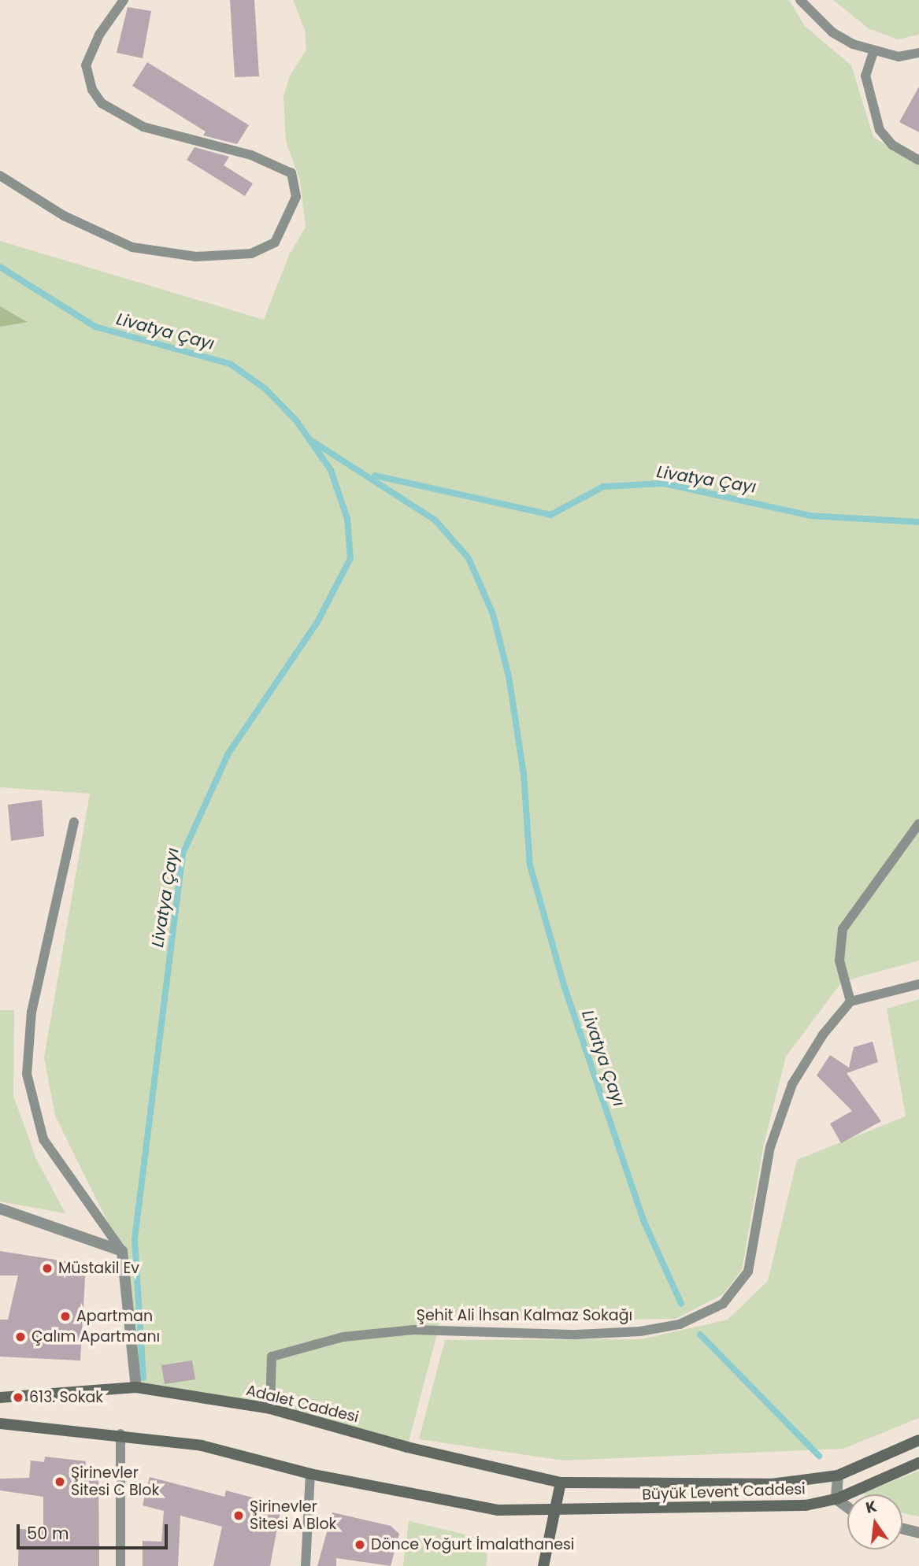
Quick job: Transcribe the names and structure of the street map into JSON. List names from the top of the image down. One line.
{"streets":{"street":["Adalet Caddesi","Büyük Levent Caddesi"],"lane":["Şehit Ali İhsan Kalmaz Sokağı"]},"crossings":[["Şehit Ali İhsan Kalmaz Sokağı","Adalet Caddesi"],["Adalet Caddesi","Büyük Levent Caddesi"]],"water":["Livatya Çayı"],"places":["Müstakil Ev","Apartman","Çalım Apartmanı","613. Sokak","Şirinevler Sitesi C Blok","Şirinevler Sitesi A Blok","Dönce Yoğurt İmalathanesi"],"scale_bar":"50 m","north":"top"}
